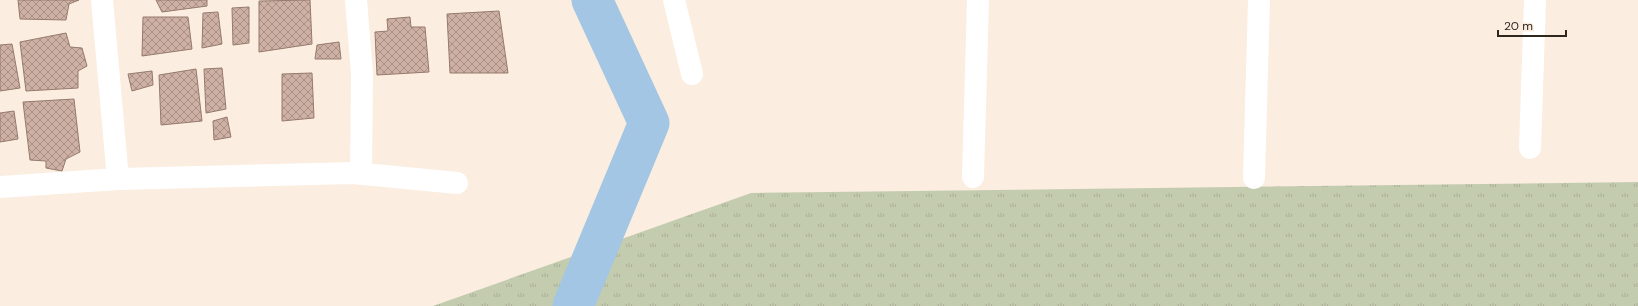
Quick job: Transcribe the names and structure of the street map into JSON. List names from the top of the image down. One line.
{"scale_bar":"20 m"}
